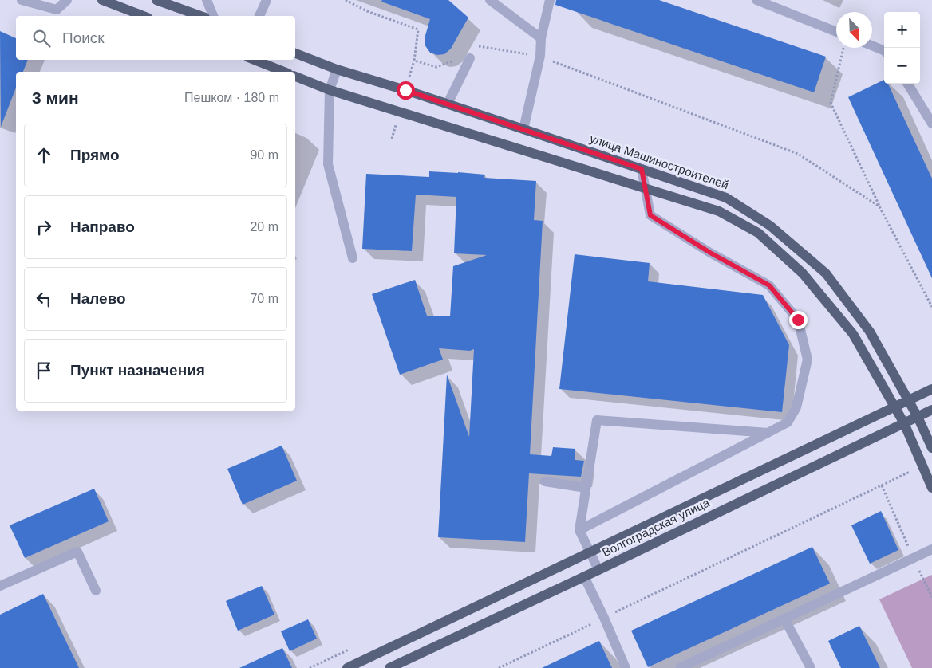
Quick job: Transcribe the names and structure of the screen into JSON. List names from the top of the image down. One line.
{"streets":{"main road":["улица Машиностроителей","Волгоградская улица"]},"crossings":[["улица Машиностроителей","Волгоградская улица"]],"north":"bottom right","page":{"map_buttons":["+","−"],"search":"Поиск","heading":["3 мин","Пешком · 180 m"],"list":[["Прямо","90 m"],["Направо","20 m"],["Налево","70 m"],"Пункт назначения"]}}
